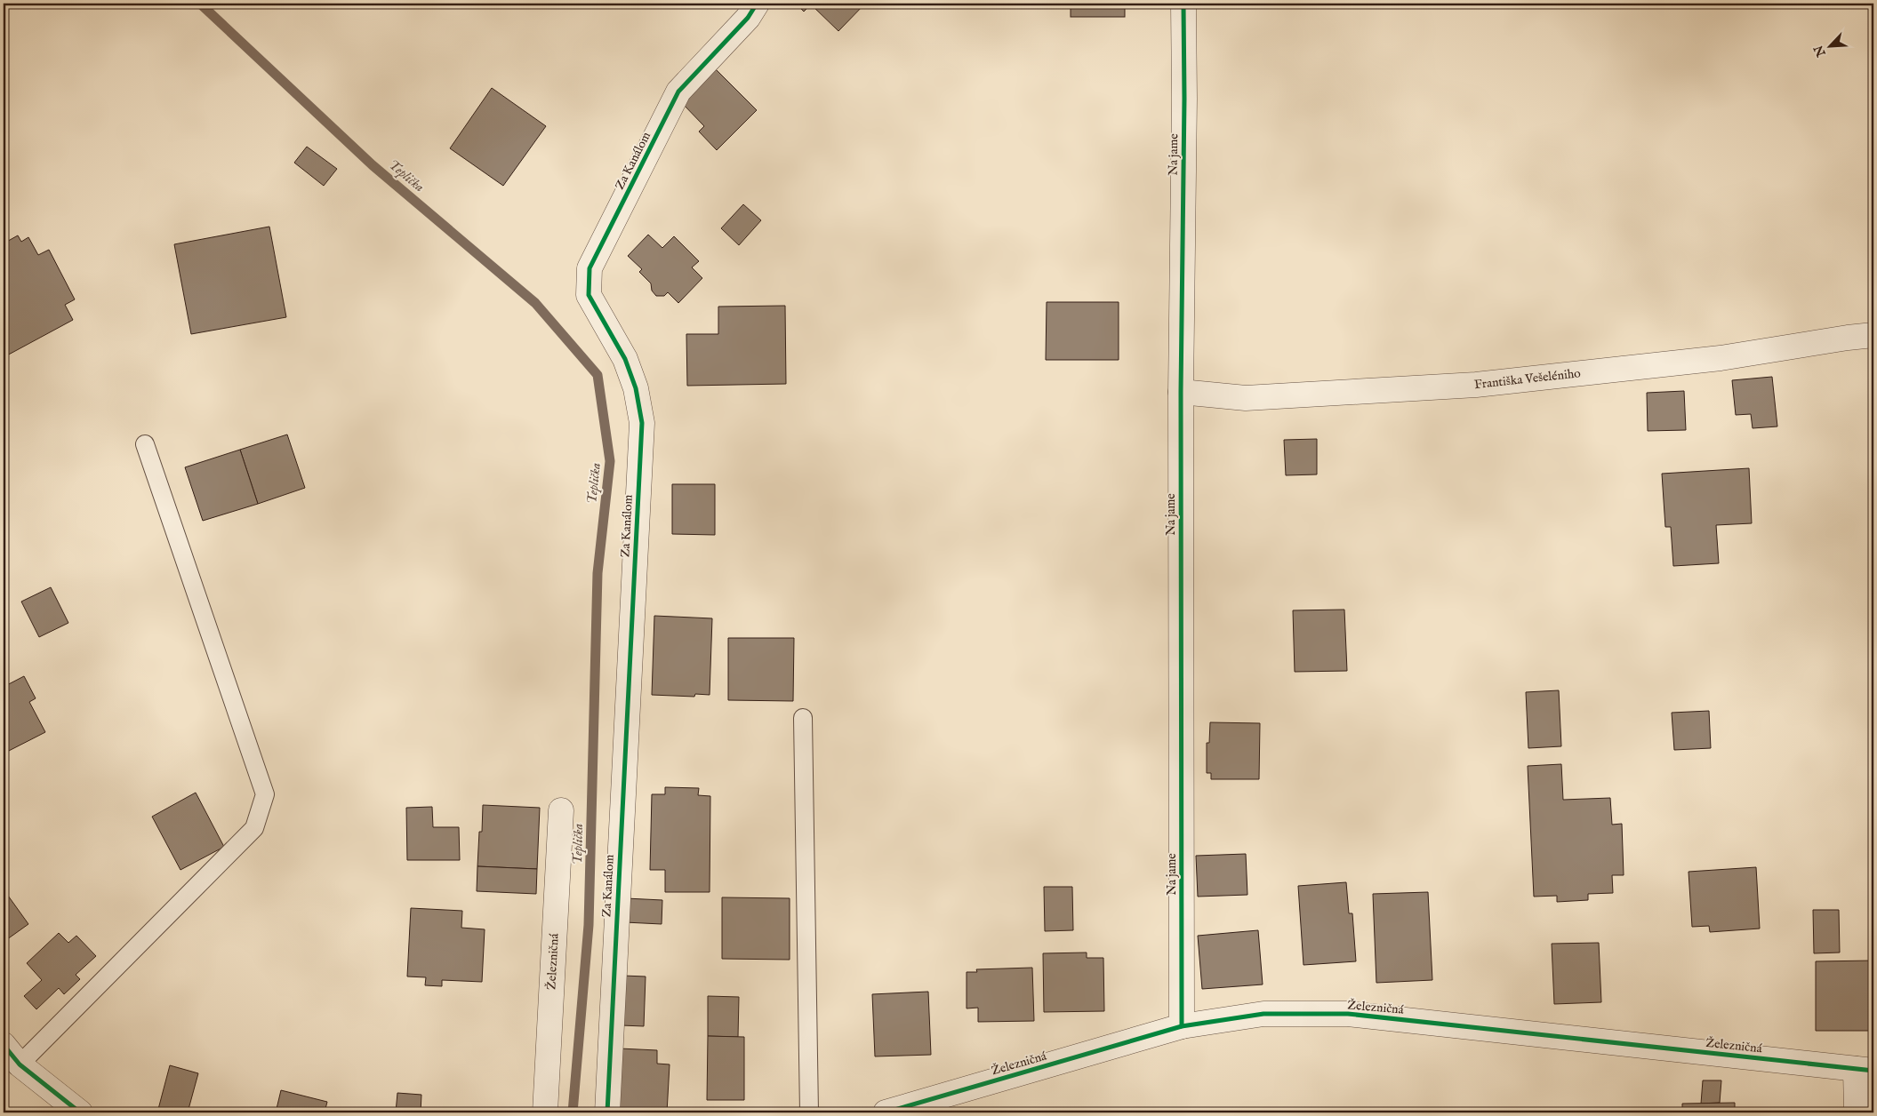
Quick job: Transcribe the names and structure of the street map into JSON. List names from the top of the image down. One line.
{"streets":{"street":["Na jame","Za Kanálom","Františka Vešeléniho","Železničná"]},"crossings":[["Na jame","Františka Vešeléniho"],["Na jame","Železničná"]],"water":["Teplička"],"north":"bottom left"}
